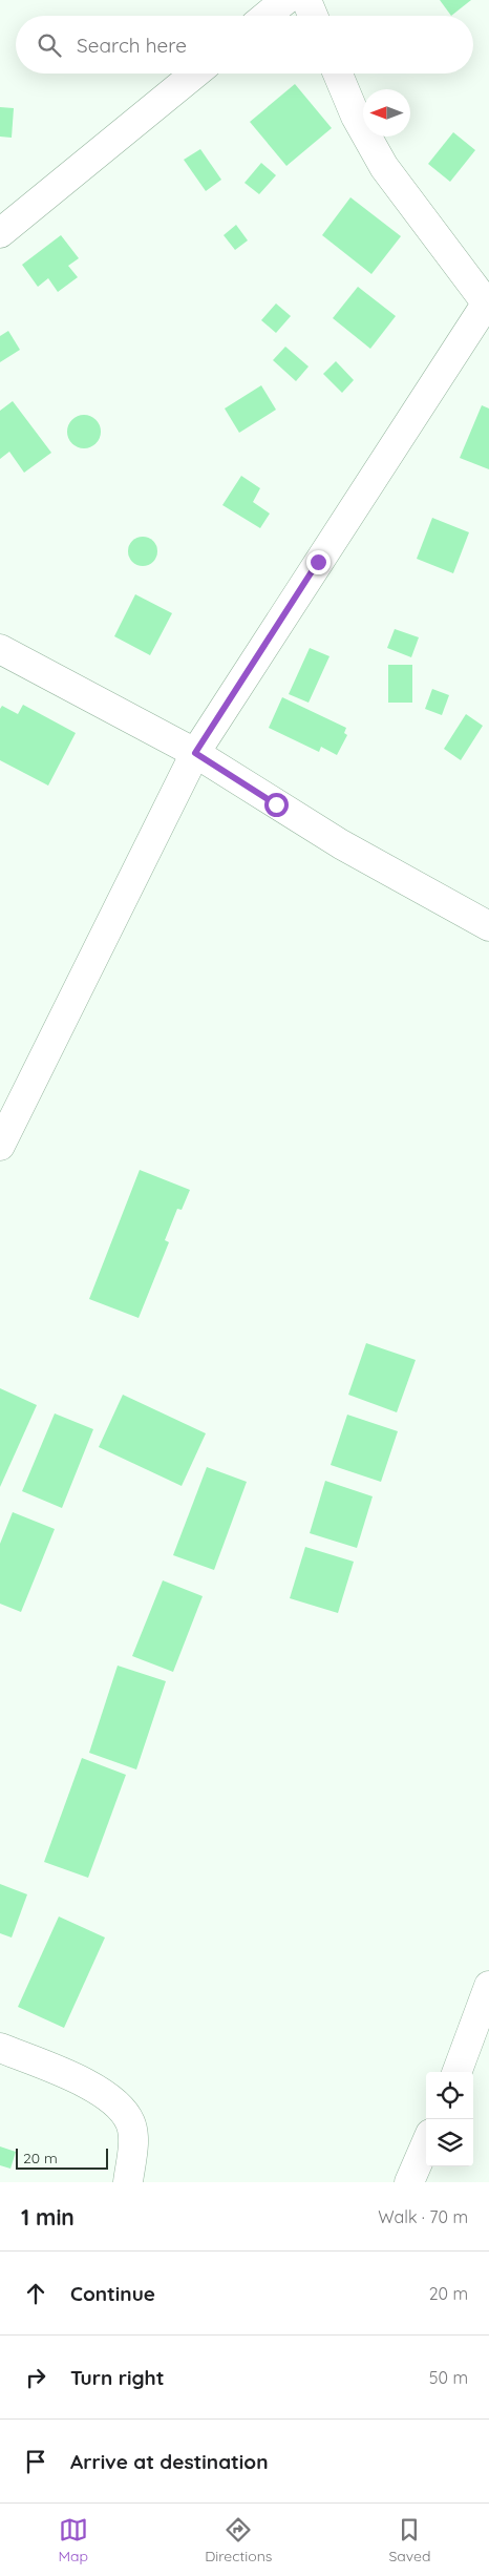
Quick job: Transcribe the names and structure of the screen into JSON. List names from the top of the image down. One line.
{"scale_bar":"20 m","north":"left","page":{"search":"Search here","scale":"20 m","heading":["1 min","Walk · 70 m"],"list":[["Continue","20 m"],["Turn right","50 m"],"Arrive at destination"],"nav":["Map","Directions","Saved"]}}
